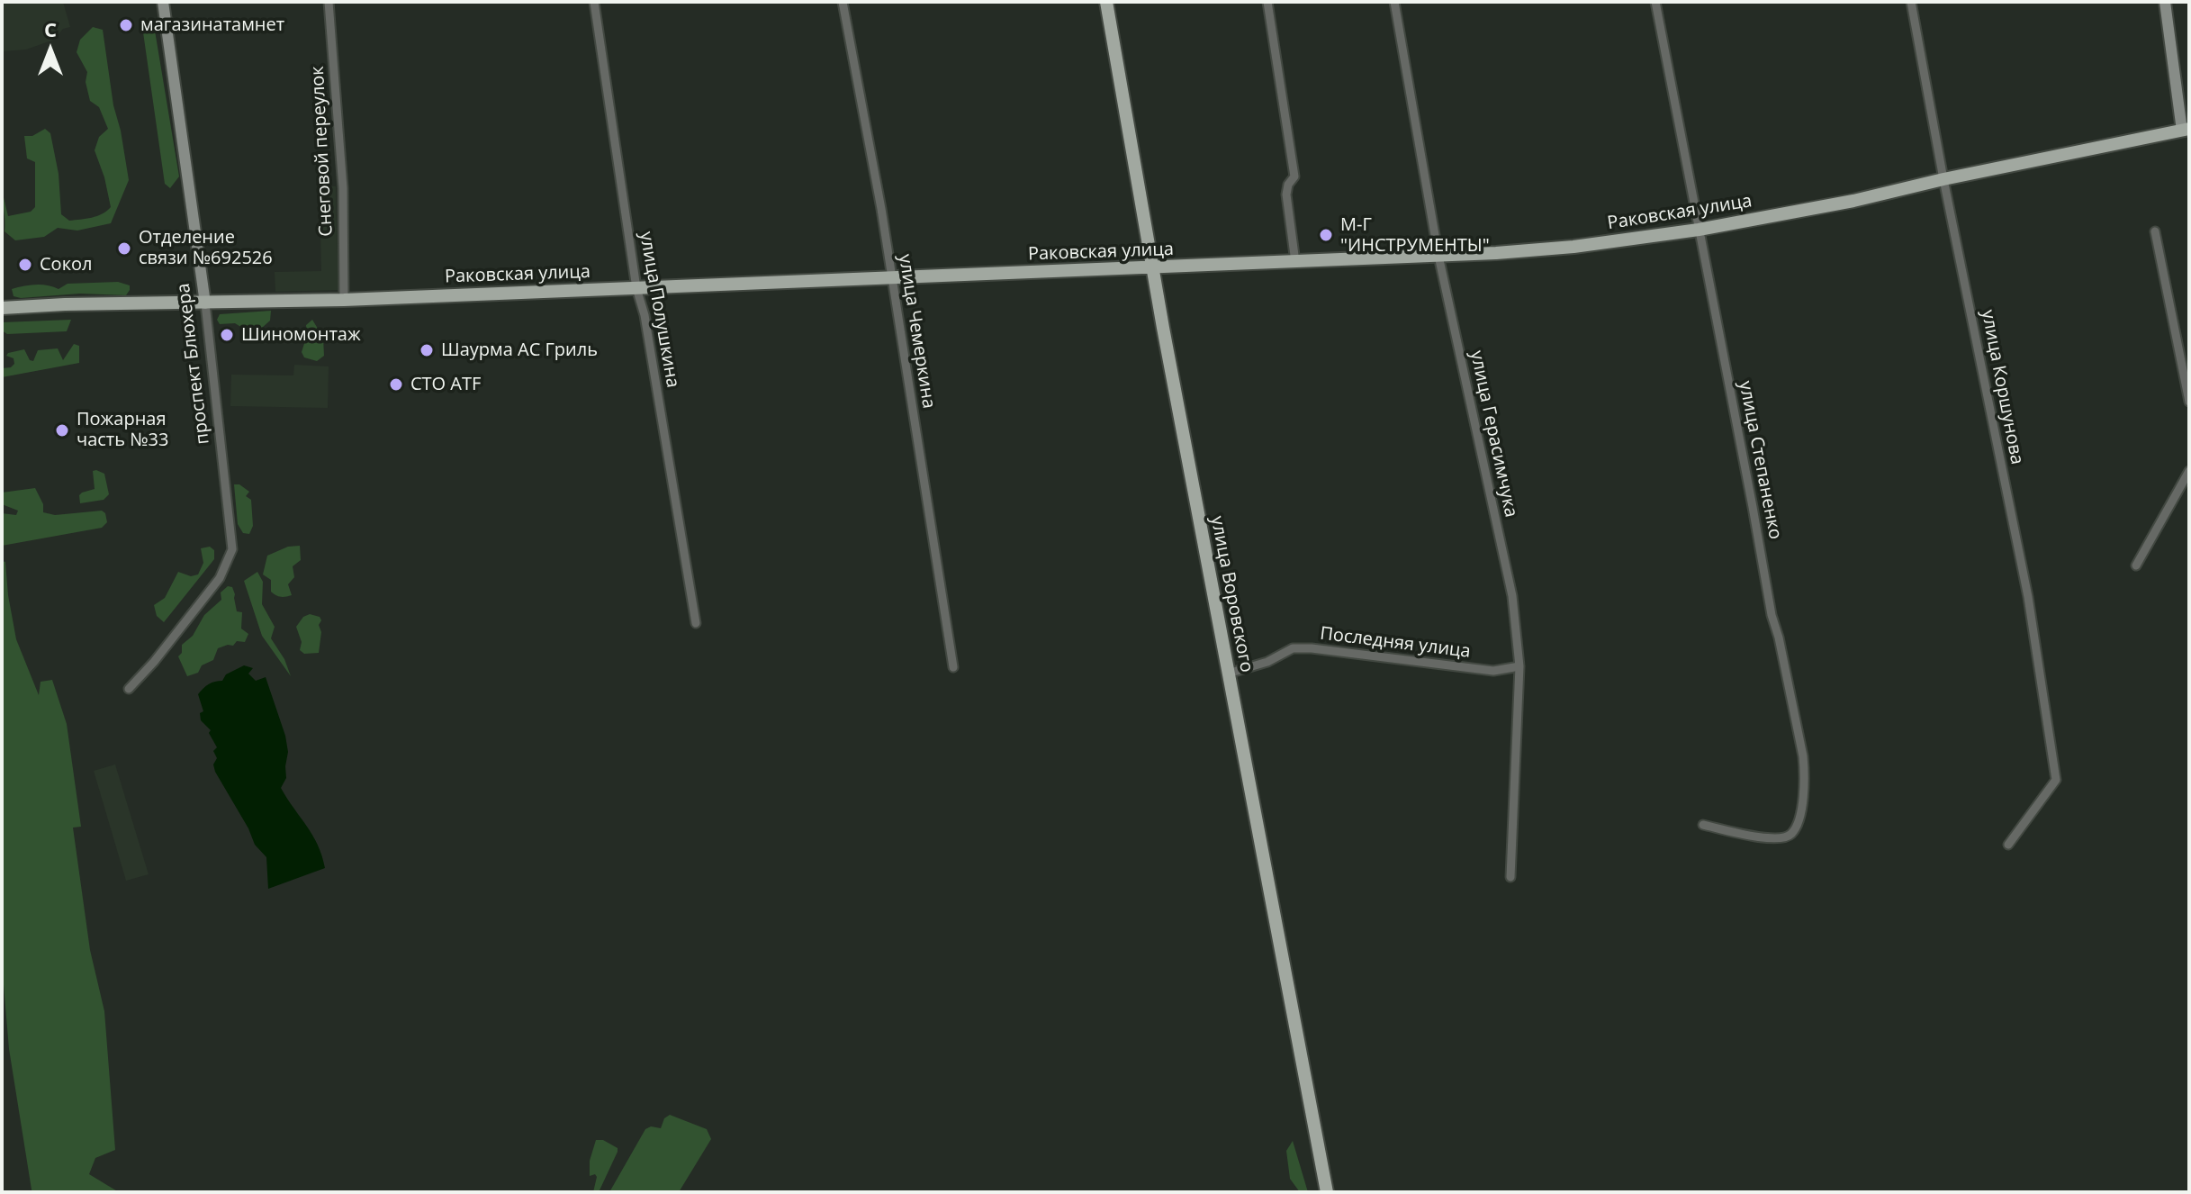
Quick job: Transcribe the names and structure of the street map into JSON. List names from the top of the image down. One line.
{"streets":{"main road":["Раковская улица","проспект Блюхера","улица Воровского"],"street":["Снеговой переулок","улица Полушкина","улица Чемеркина","улица Коршунова","улица Герасимчука","улица Степаненко","Последняя улица"]},"crossings":[["Снеговой переулок","Раковская улица"],["Раковская улица","улица Полушкина"],["Раковская улица","улица Чемеркина"],["Раковская улица","проспект Блюхера"],["Раковская улица","улица Коршунова"],["Раковская улица","улица Герасимчука"],["Раковская улица","улица Степаненко"],["Раковская улица","улица Воровского"],["улица Герасимчука","Последняя улица"],["улица Воровского","Последняя улица"]],"places":["магазинатамнет","М-Г \"ИНСТРУМЕНТЫ\"","Отделение связи №692526","Сокол","Шиномонтаж","Шаурма АС Гриль","СТО ATF","Пожарная часть №33"],"north":"top"}
